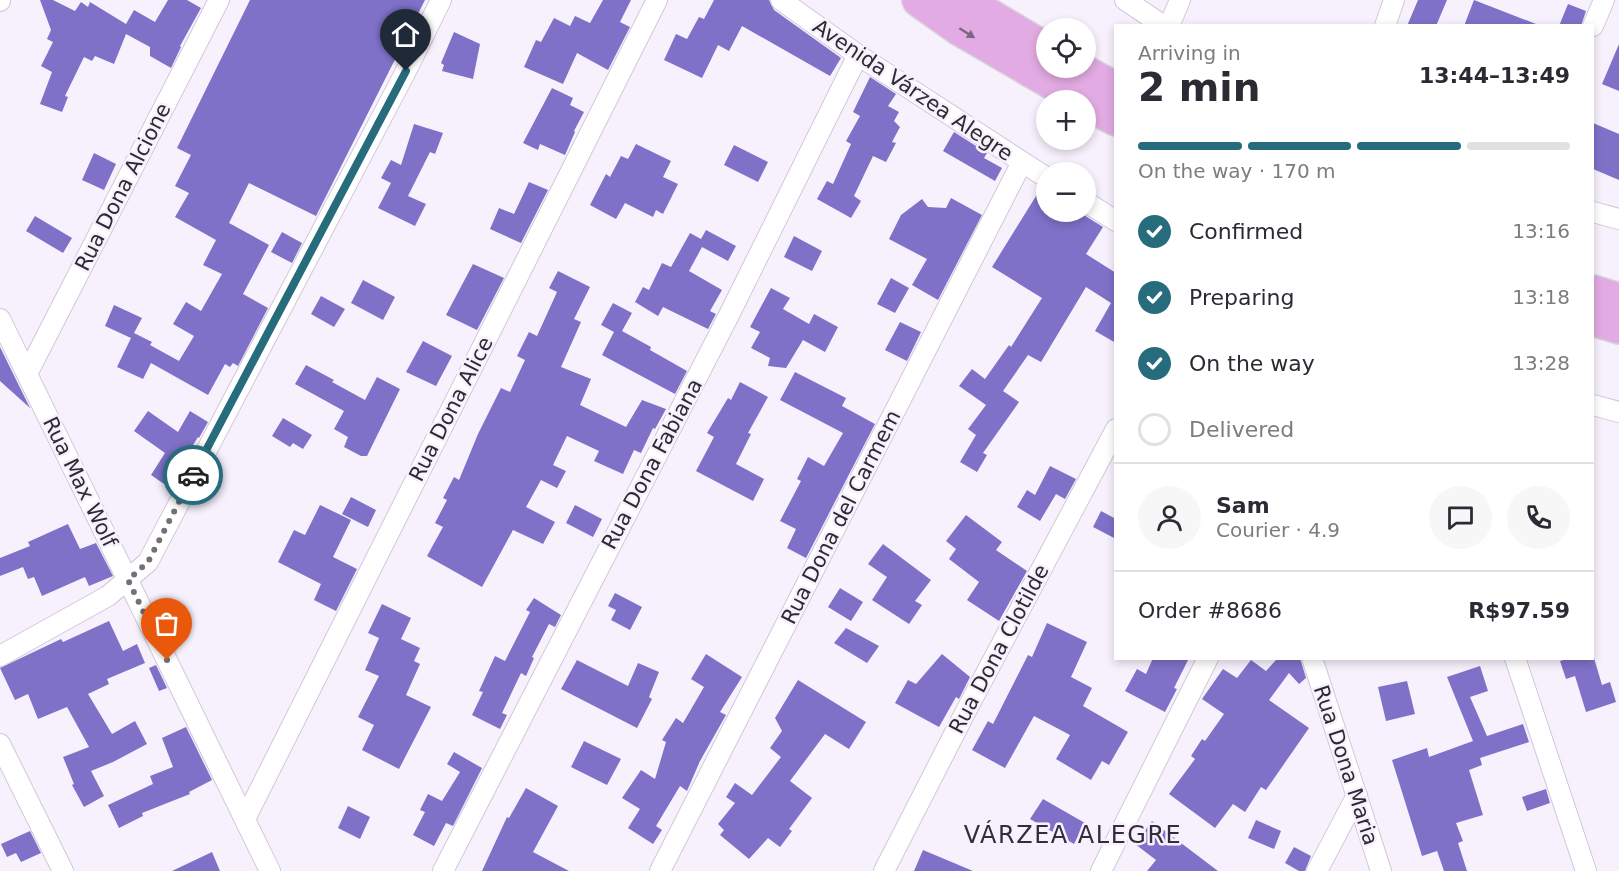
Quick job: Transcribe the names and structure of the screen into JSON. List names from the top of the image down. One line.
{"streets":{"street":["Avenida Várzea Alegre","Rua Dona Alcione","Rua Dona Alice","Rua Dona Fabiana","Rua Max Wolf","Rua Dona del Carmem","Rua Dona Clotilde","Rua Dona Maria"]},"crossings":[["Avenida Várzea Alegre","Rua Dona Fabiana"],["Avenida Várzea Alegre","Rua Dona del Carmem"],["Rua Dona Alcione","Rua Max Wolf"],["Rua Dona Alice","Rua Max Wolf"]],"districts":["VÁRZEA ALEGRE"],"page":{"map_buttons":["+","−"],"heading":["2 min","Arriving in","13:44–13:49"],"panel":["Sam","Courier · 4.9","Order #8686","R$97.59"],"bar":"On the way · 170 m","list":[["Confirmed","13:16"],["Preparing","13:18"],["On the way","13:28"],"Delivered"]}}
